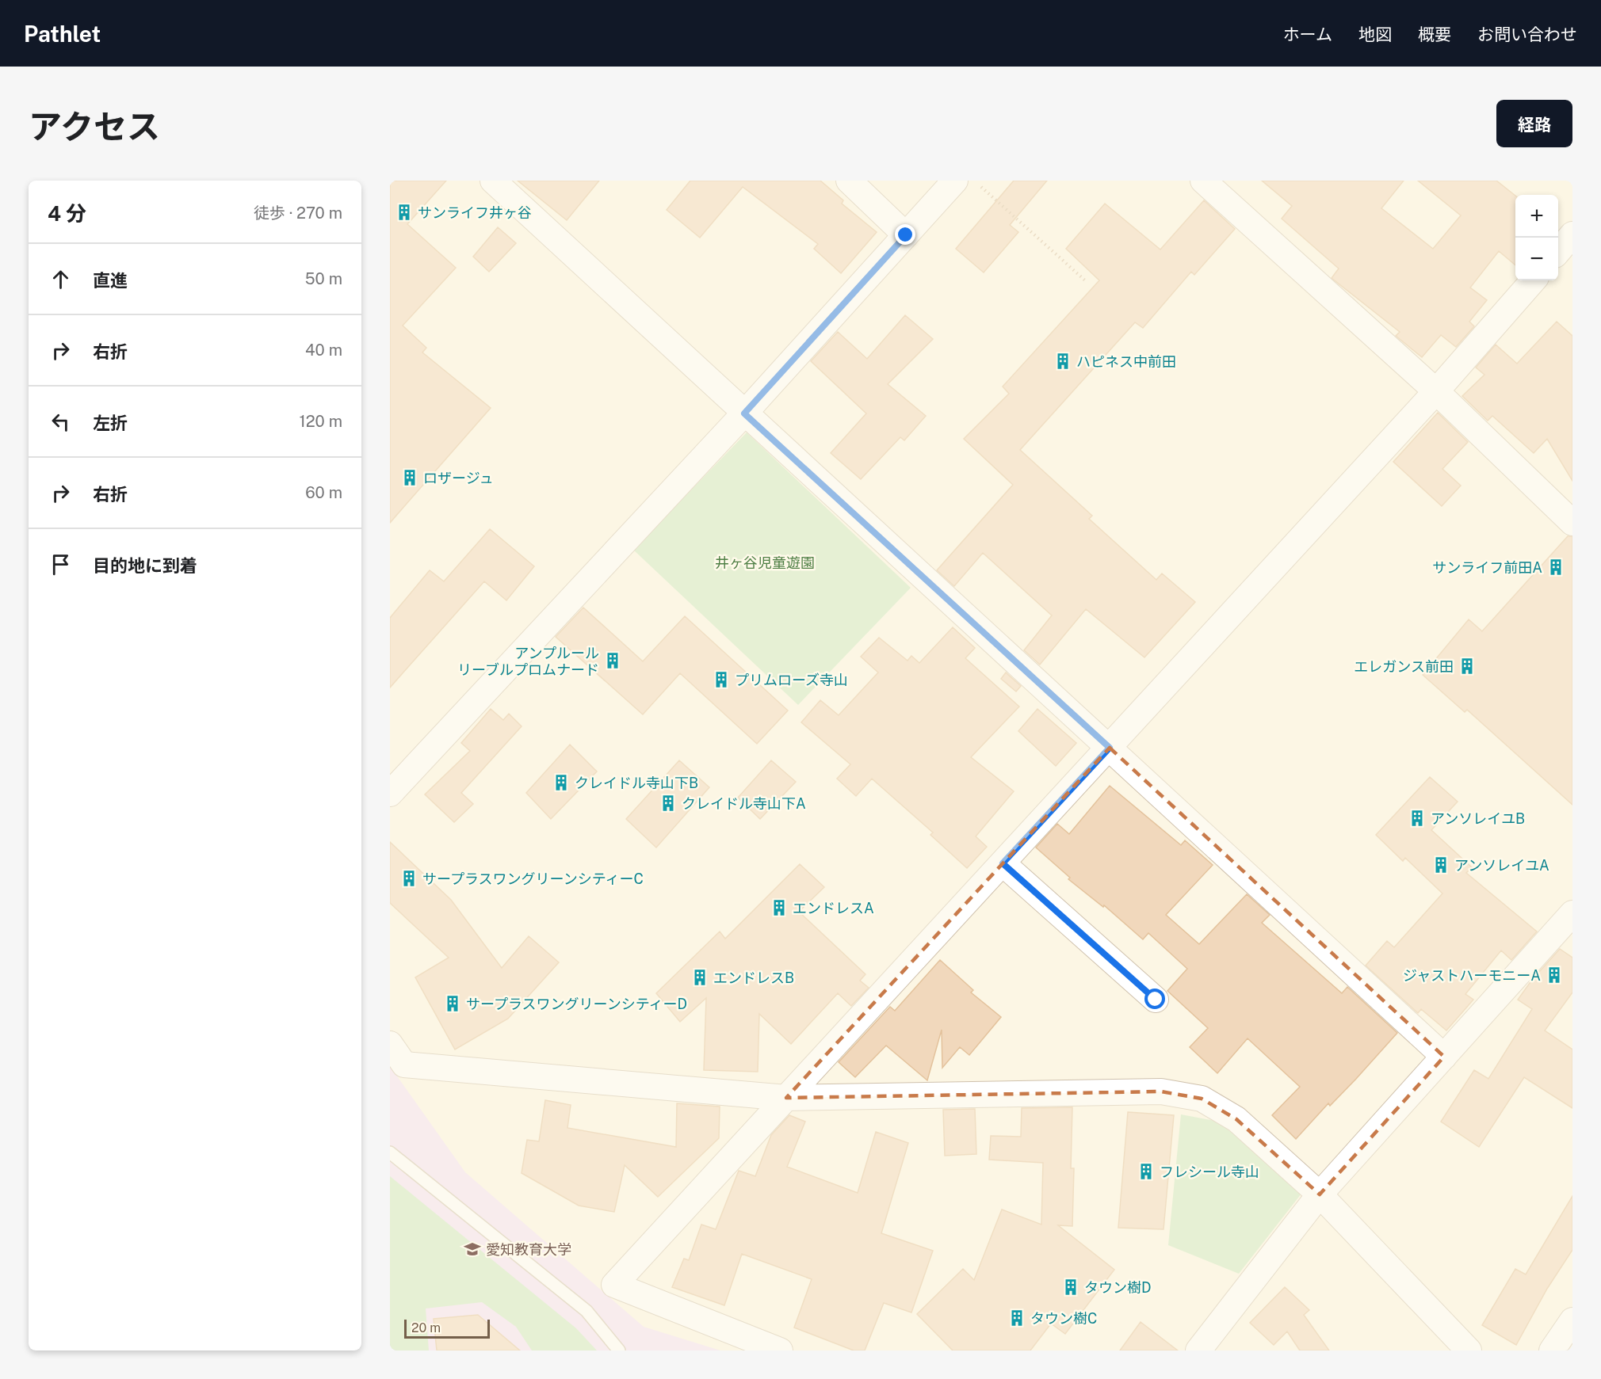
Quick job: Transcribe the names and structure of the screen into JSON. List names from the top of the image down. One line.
{"parks":["井ヶ谷児童遊園"],"places":{"building":["サンライフ井ヶ谷","ハピネス中前田","ロザージュ","サンライフ前田A","アンプルール リーブルプロムナード","エレガンス前田","プリムローズ寺山","クレイドル寺山下B","クレイドル寺山下A","アンソレイユB","アンソレイユA","サープラスワングリーンシティーC","エンドレスA","ジャストハーモニーA","エンドレスB","サープラスワングリーンシティーD","フレシール寺山","タウン樹D","タウン樹C"],"school or university":["愛知教育大学"]},"scale_bar":"20 m","page":{"header":"Pathlet","nav":["ホーム","地図","概要","お問い合わせ"],"title":"アクセス","buttons":"経路","heading":["4 分","徒歩 · 270 m"],"map_buttons":["+","−"],"list":[["直進","50 m"],["右折","40 m"],["左折","120 m"],["右折","60 m"],"目的地に到着"],"scale":"20 m"}}
